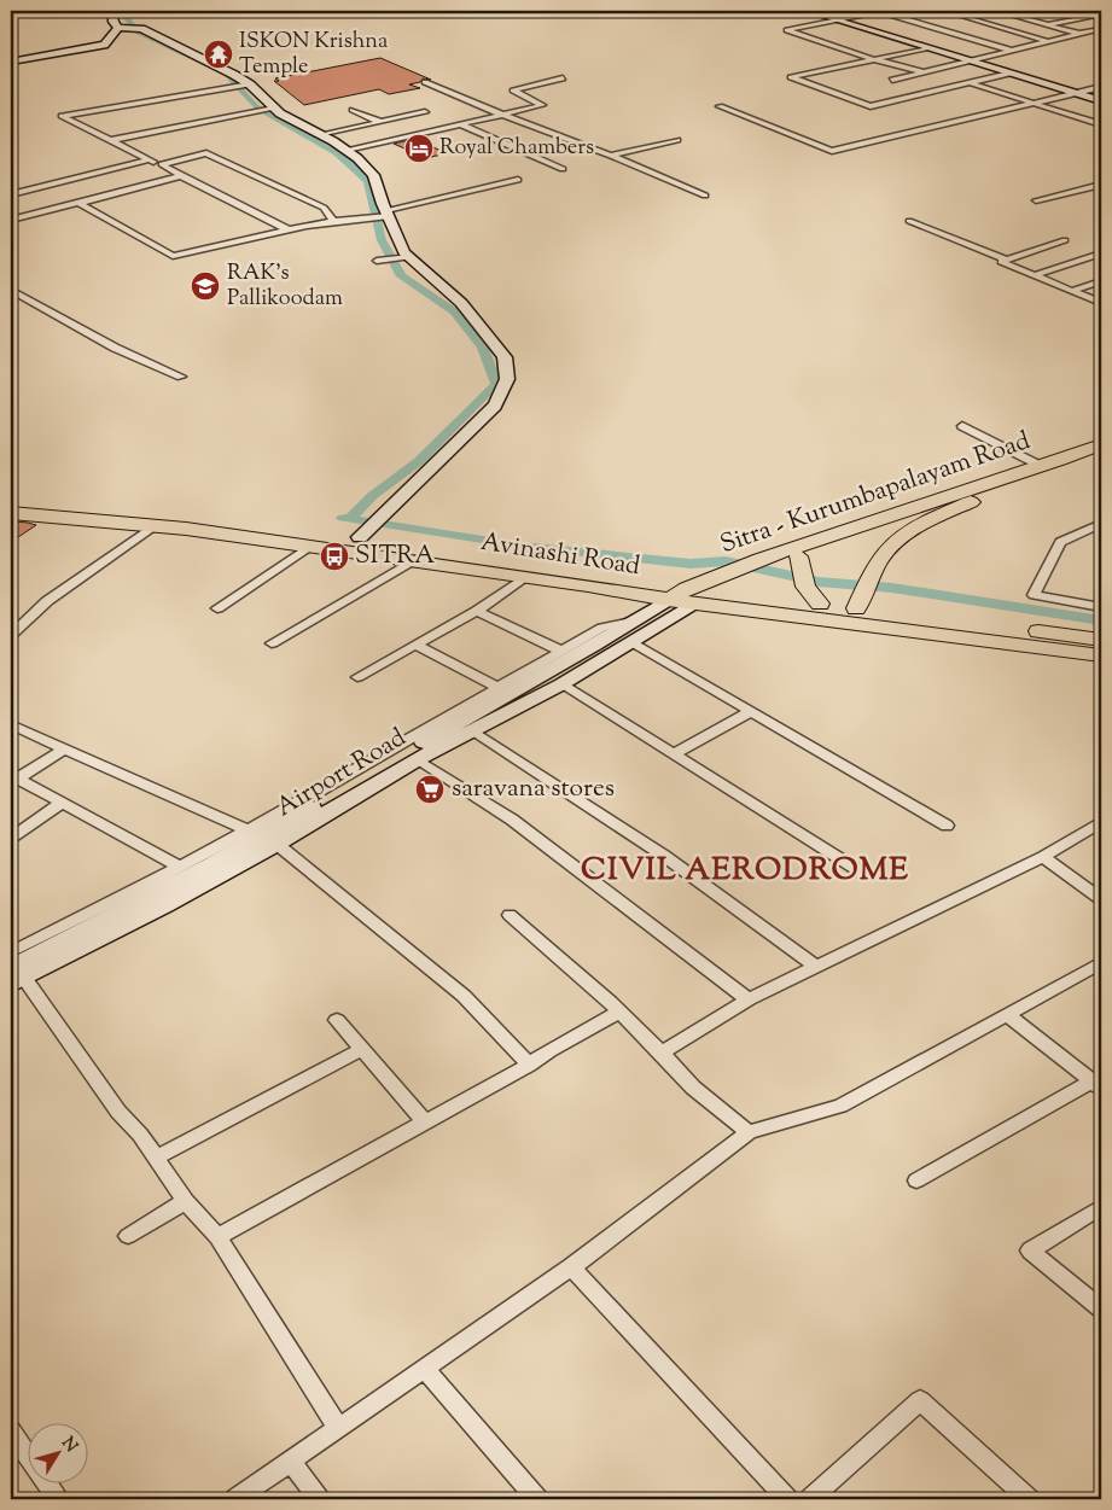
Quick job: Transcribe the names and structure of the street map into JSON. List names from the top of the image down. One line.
{"streets":{"main road":["Sitra - Kurumbapalayam Road","Avinashi Road"],"street":["Airport Road"]},"crossings":[["Sitra - Kurumbapalayam Road","Avinashi Road"],["Sitra - Kurumbapalayam Road","Airport Road"],["Avinashi Road","Airport Road"]],"districts":["CIVIL AERODROME"],"places":{"temple":["ISKON Krishna Temple"],"hotel":["Royal Chambers"],"school or university":["RAK's Pallikoodam"],"bus stop":["SITRA"],"supermarket":["saravana stores"]},"north":"top right"}
